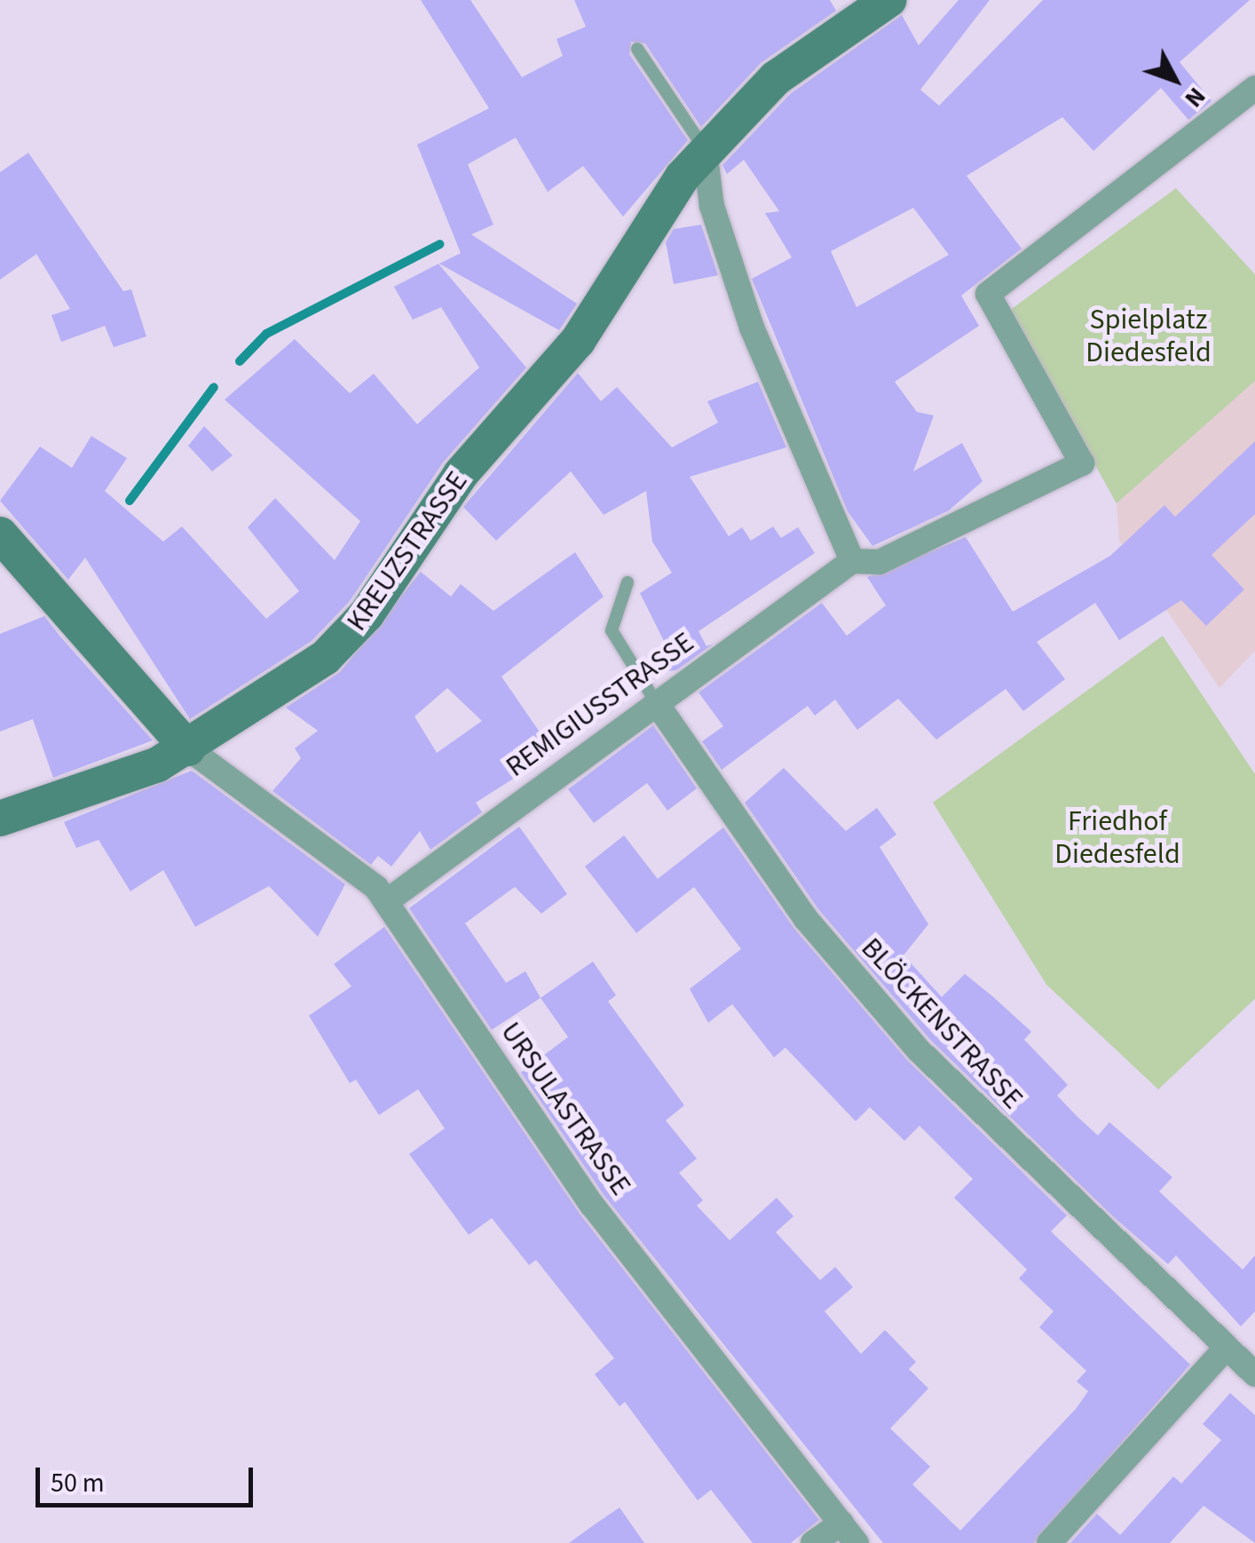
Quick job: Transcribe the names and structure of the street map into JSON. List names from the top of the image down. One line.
{"streets":{"street":["KREUZSTRASSE","REMIGIUSSTRASSE","BLÖCKENSTRASSE","URSULASTRASSE"]},"crossings":[["KREUZSTRASSE","URSULASTRASSE"],["REMIGIUSSTRASSE","BLÖCKENSTRASSE"],["REMIGIUSSTRASSE","URSULASTRASSE"]],"parks":["Spielplatz Diedesfeld","Friedhof Diedesfeld"],"scale_bar":"50 m","north":"bottom right"}
